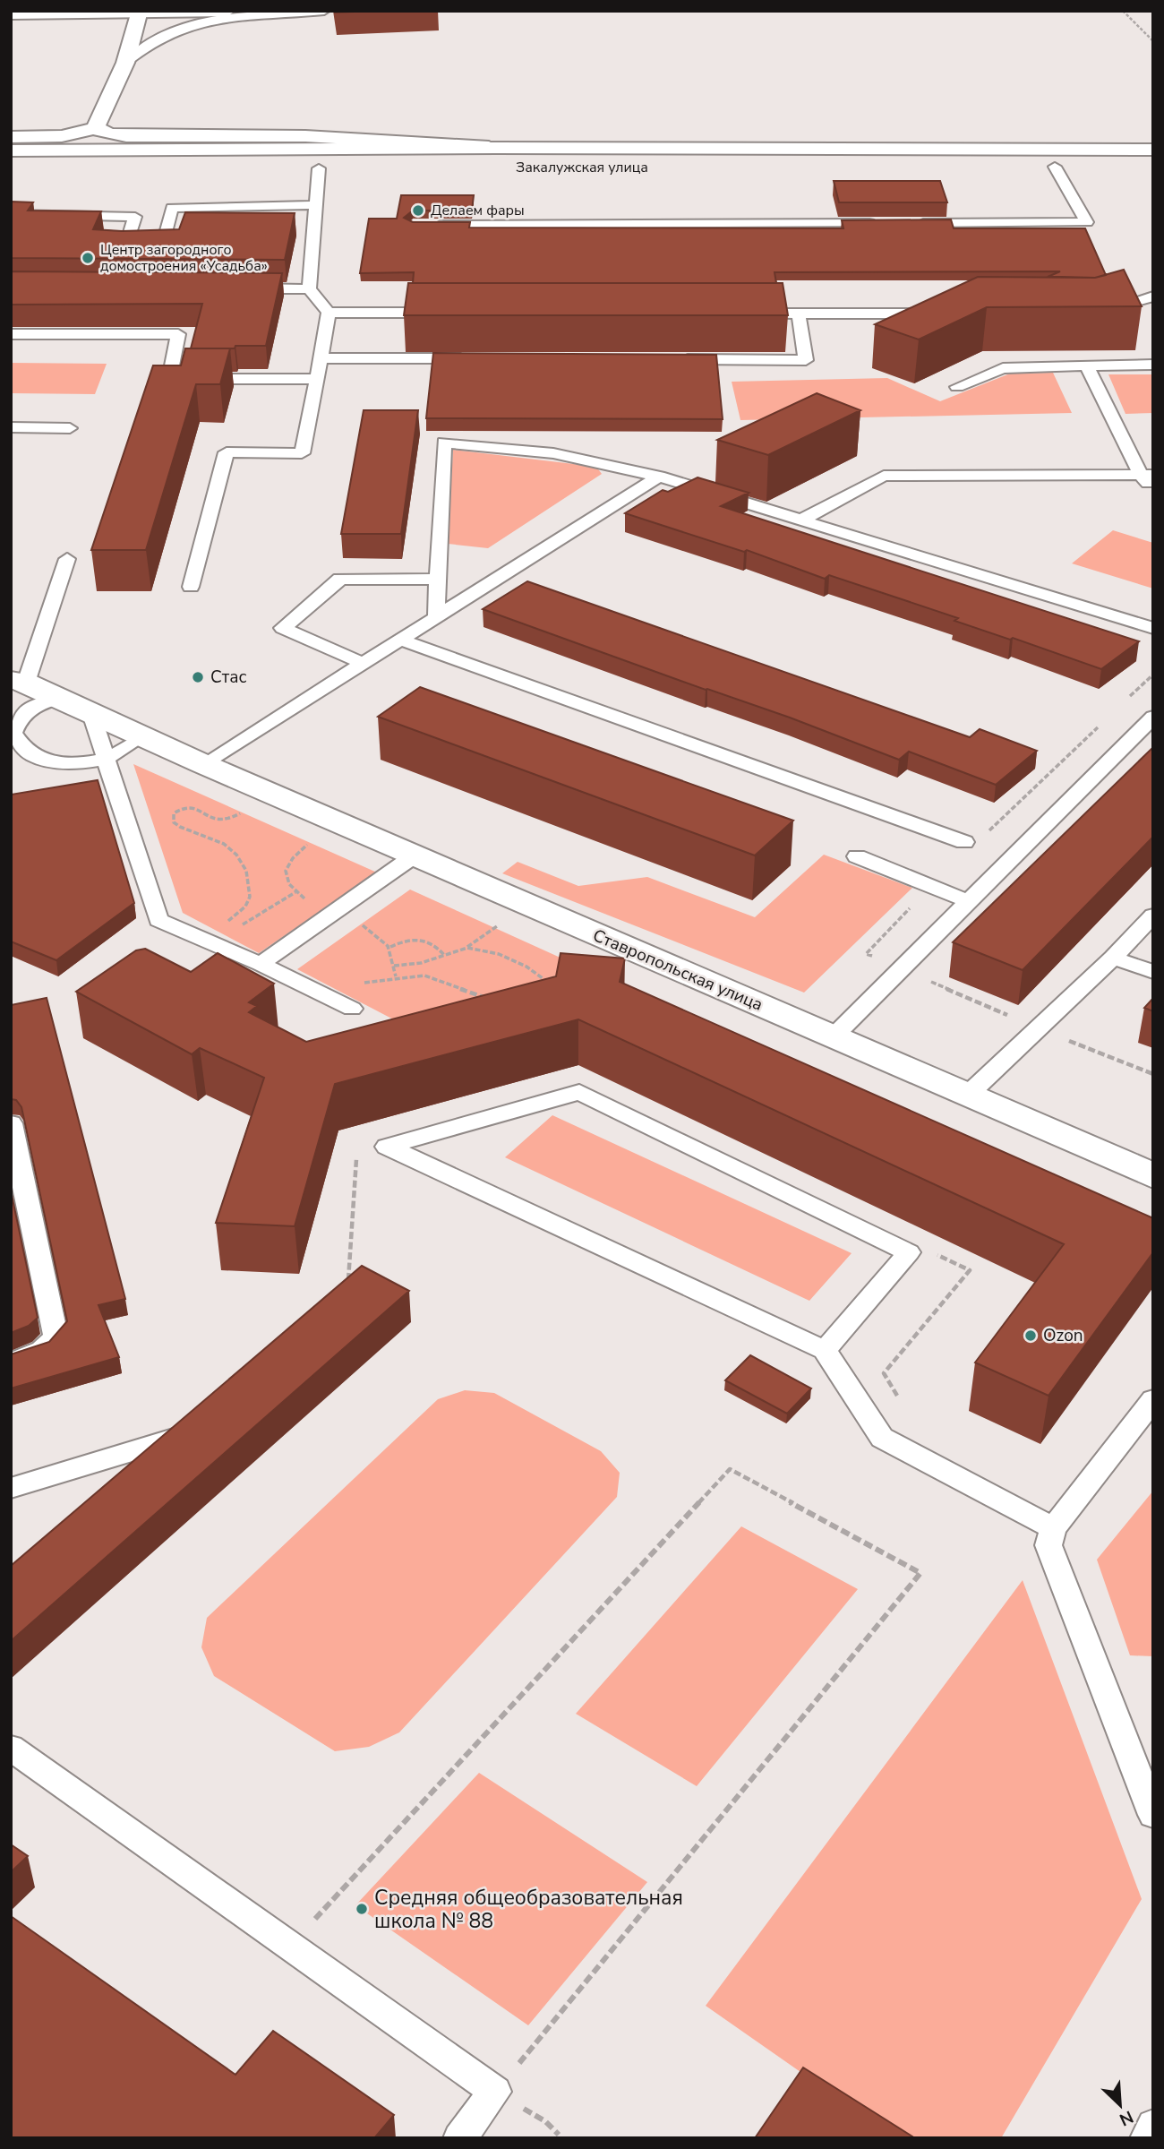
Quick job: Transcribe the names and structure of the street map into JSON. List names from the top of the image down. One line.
{"streets":{"main road":["Закалужская улица","Ставропольская улица"]},"places":["Делаем фары","Центр загородного домостроения «Усадьба»","Стас","Ozon","Средняя общеобразовательная школа № 88"],"north":"bottom right"}
